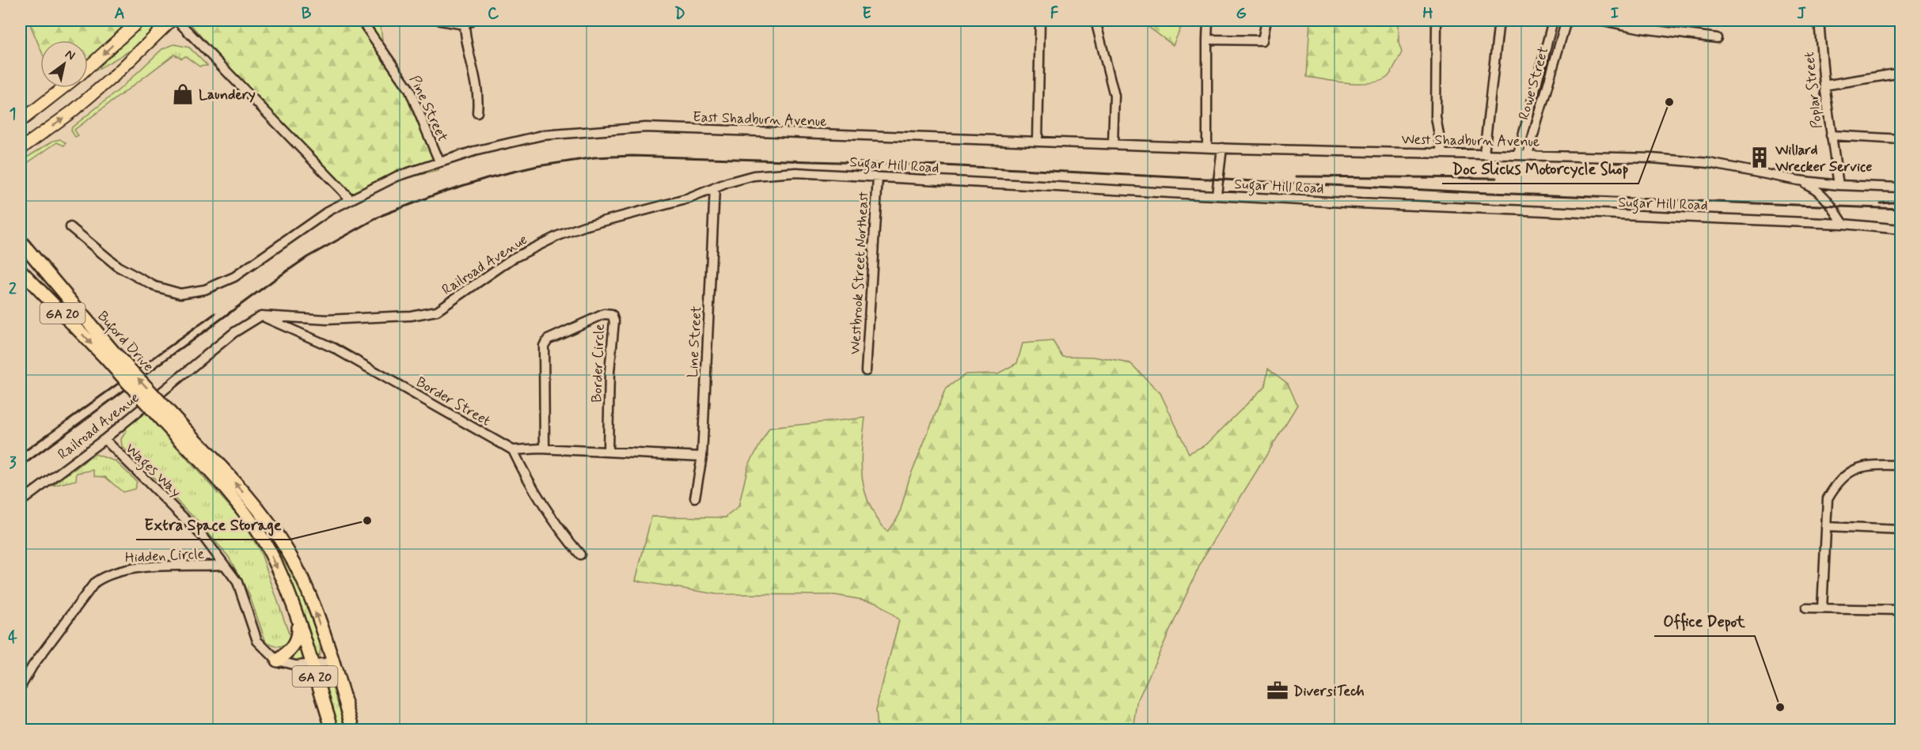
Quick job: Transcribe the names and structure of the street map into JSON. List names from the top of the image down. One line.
{"streets":{"highway":["GA 20","Buford Drive"],"street":["Rowe Street","Poplar Street","Pine Street","East Shadburn Avenue","West Shadburn Avenue","Sugar Hill Road","Railroad Avenue","Westbrook Street Northeast","Line Street","Border Circle","Border Street","Wages Way","Hidden Circle"]},"crossings":[["Rowe Street","West Shadburn Avenue"],["Poplar Street","West Shadburn Avenue"],["Pine Street","East Shadburn Avenue"],["East Shadburn Avenue","West Shadburn Avenue"],["Sugar Hill Road","Railroad Avenue"],["Sugar Hill Road","Westbrook Street Northeast"],["Sugar Hill Road","Line Street"],["Railroad Avenue","Line Street"],["Railroad Avenue","Border Street"],["Railroad Avenue","Wages Way"],["GA 20","Buford Drive"],["Wages Way","Hidden Circle"]],"places":{"shop":["Laundery"],"other":["Doc Slicks Motorcycle Shop","Extra Space Storage","Office Depot"],"building":["Willard Wrecker Service"],"office":["DiversiTech"]},"north":"top right","grid":{"columns":["A","B","C","D","E","F","G","H","I","J"],"rows":["1","2","3","4"]}}
